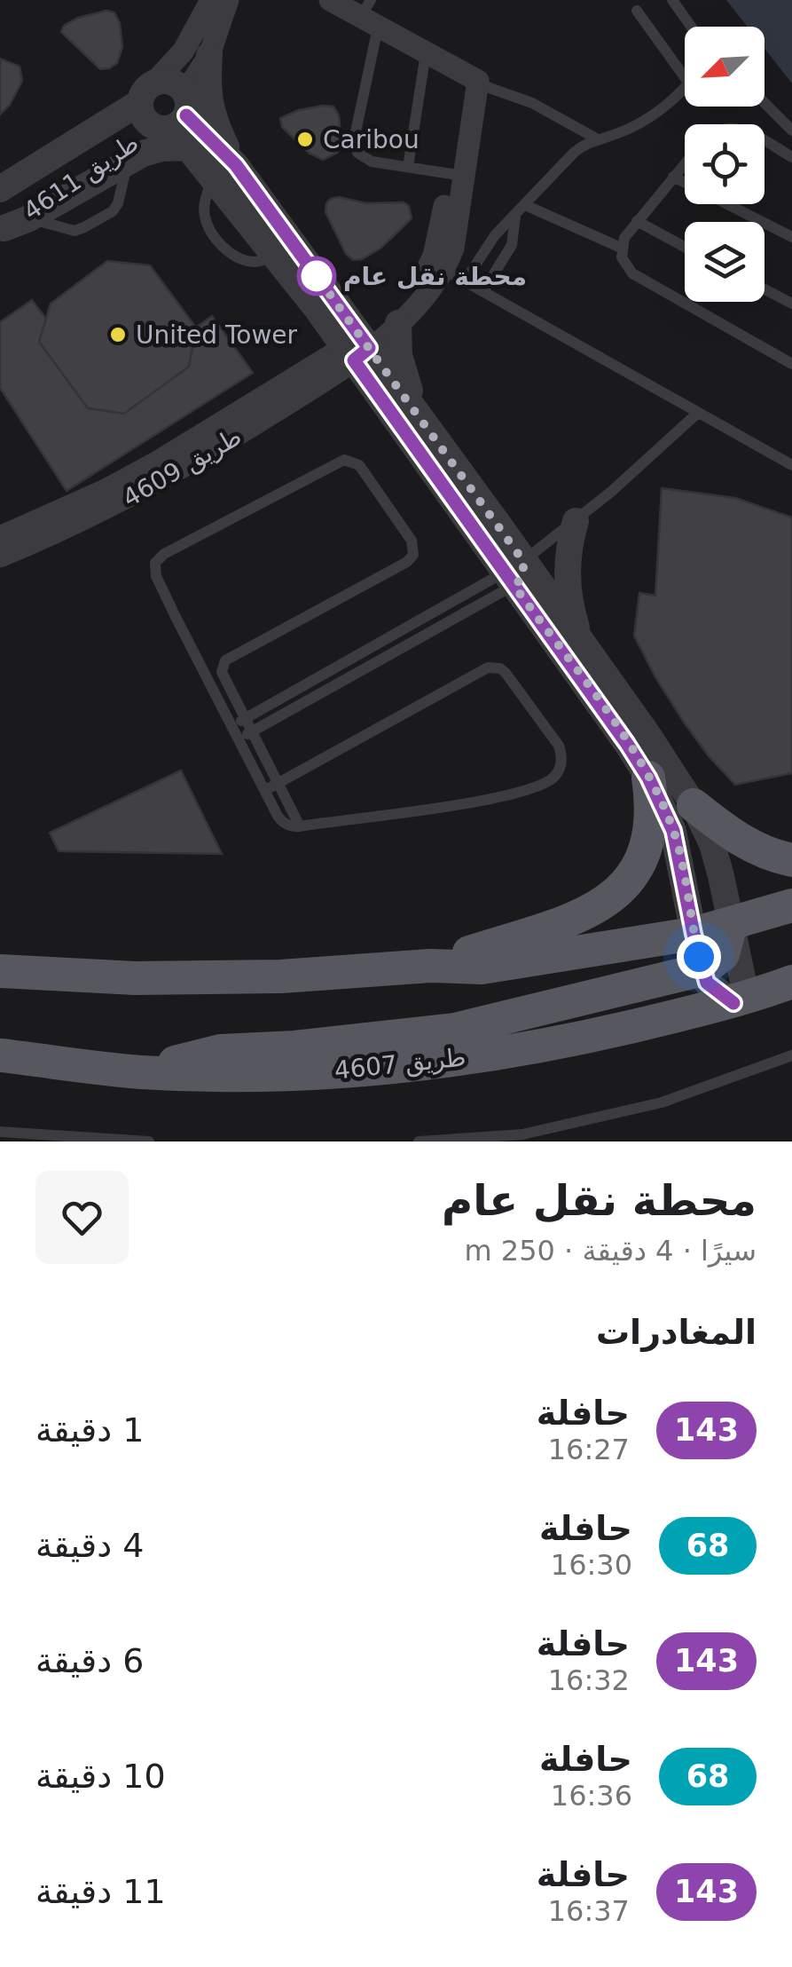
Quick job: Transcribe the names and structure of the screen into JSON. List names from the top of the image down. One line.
{"streets":{"main road":["طريق 4607"],"street":["طريق 4611","طريق 4609"]},"places":["Caribou","محطة نقل عام","United Tower"],"lines":["bus line 143"],"north":"bottom left","page":{"heading":[["محطة نقل عام","سيرًا · 4 دقيقة · 250 m"],"المغادرات"],"list":[{"mark":"143","name":"حافلة","note":"16:27","value":"1 دقيقة"},{"mark":"68","name":"حافلة","note":"16:30","value":"4 دقيقة"},{"mark":"143","name":"حافلة","note":"16:32","value":"6 دقيقة"},{"mark":"68","name":"حافلة","note":"16:36","value":"10 دقيقة"},{"mark":"143","name":"حافلة","note":"16:37","value":"11 دقيقة"}]}}
